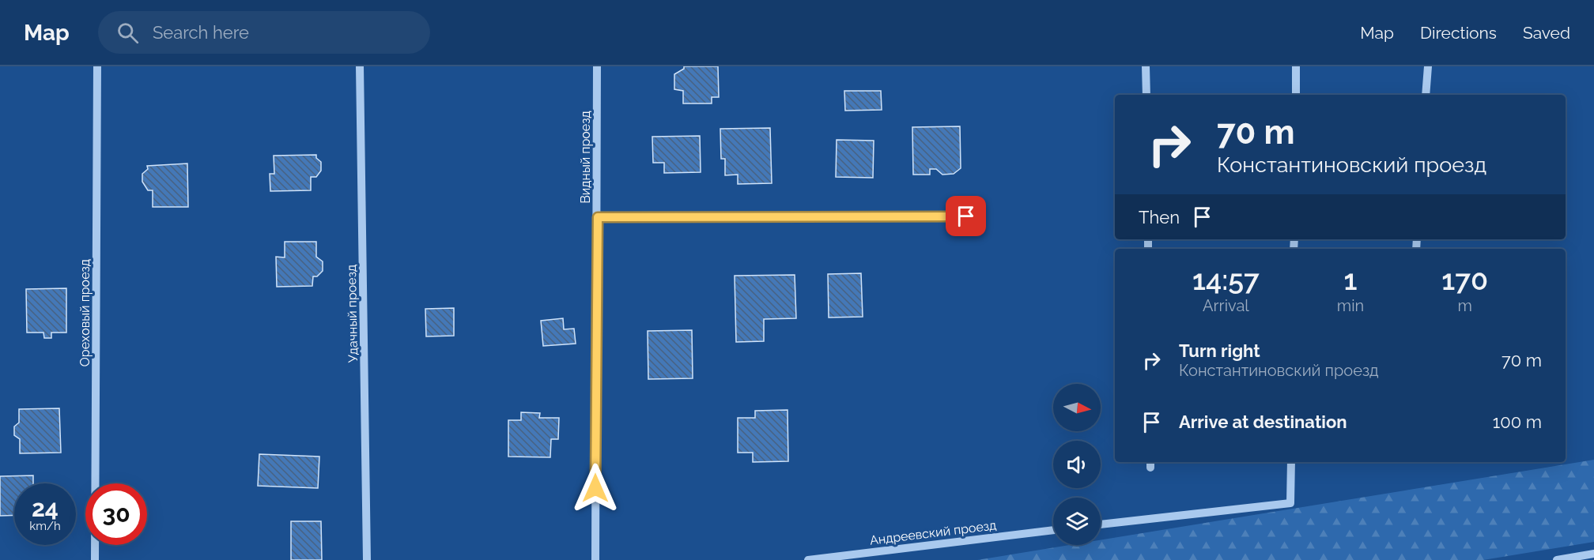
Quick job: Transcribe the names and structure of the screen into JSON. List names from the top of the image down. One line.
{"streets":{"street":["Видный проезд","Ореховый проезд","Удачный проезд","Андреевский проезд"]},"north":"right","page":{"header":"Map","search":"Search here","nav":["Map","Directions","Saved"],"turn":["70 m","Константиновский проезд"],"then":"Then","eta":["14:57","Arrival","1","min","170","m"],"list":[{"name":"Turn right","note":"Константиновский проезд","value":"70 m"},{"name":"Arrive at destination","value":"100 m"}],"speed":"24 km/h","limit":"30"}}
